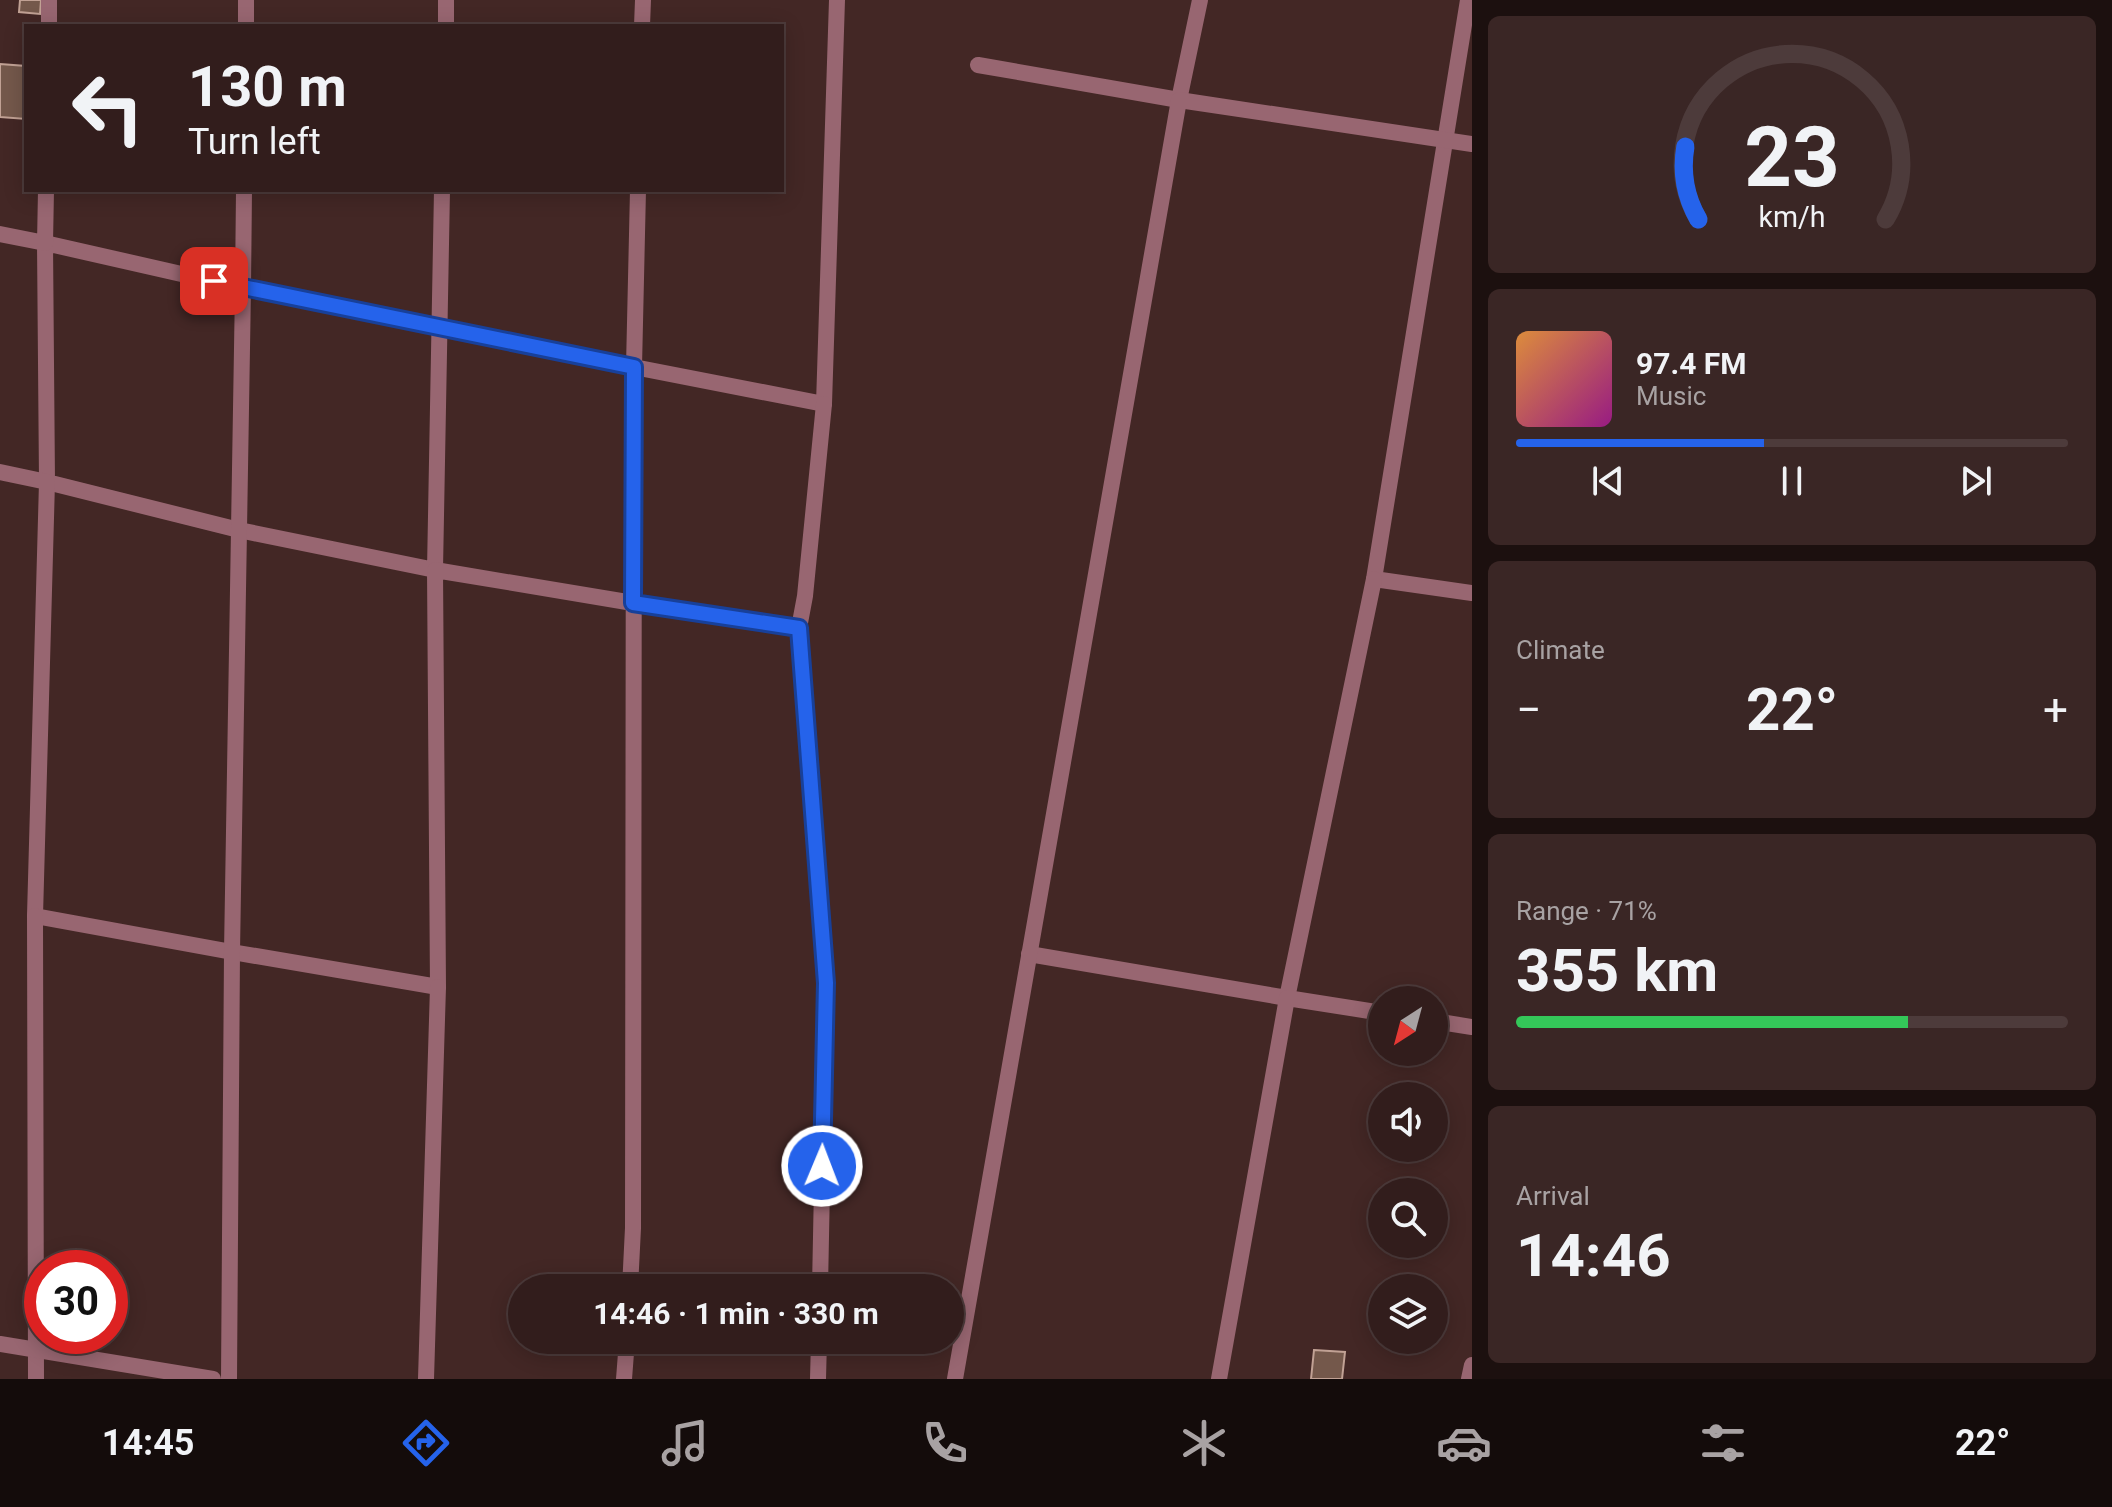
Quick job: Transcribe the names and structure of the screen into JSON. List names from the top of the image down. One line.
{"north":"bottom left","page":{"turn":["130 m","Turn left"],"song":["97.4 FM","Music"],"tile":["Climate",["Range · 71%","355 km"],["Arrival","14:46"]],"heat":["−","22°","+"],"limit":"30","trip":"14:46 · 1 min · 330 m","tabs":["14:45","22°"],"gauge":["23","km/h"]}}
